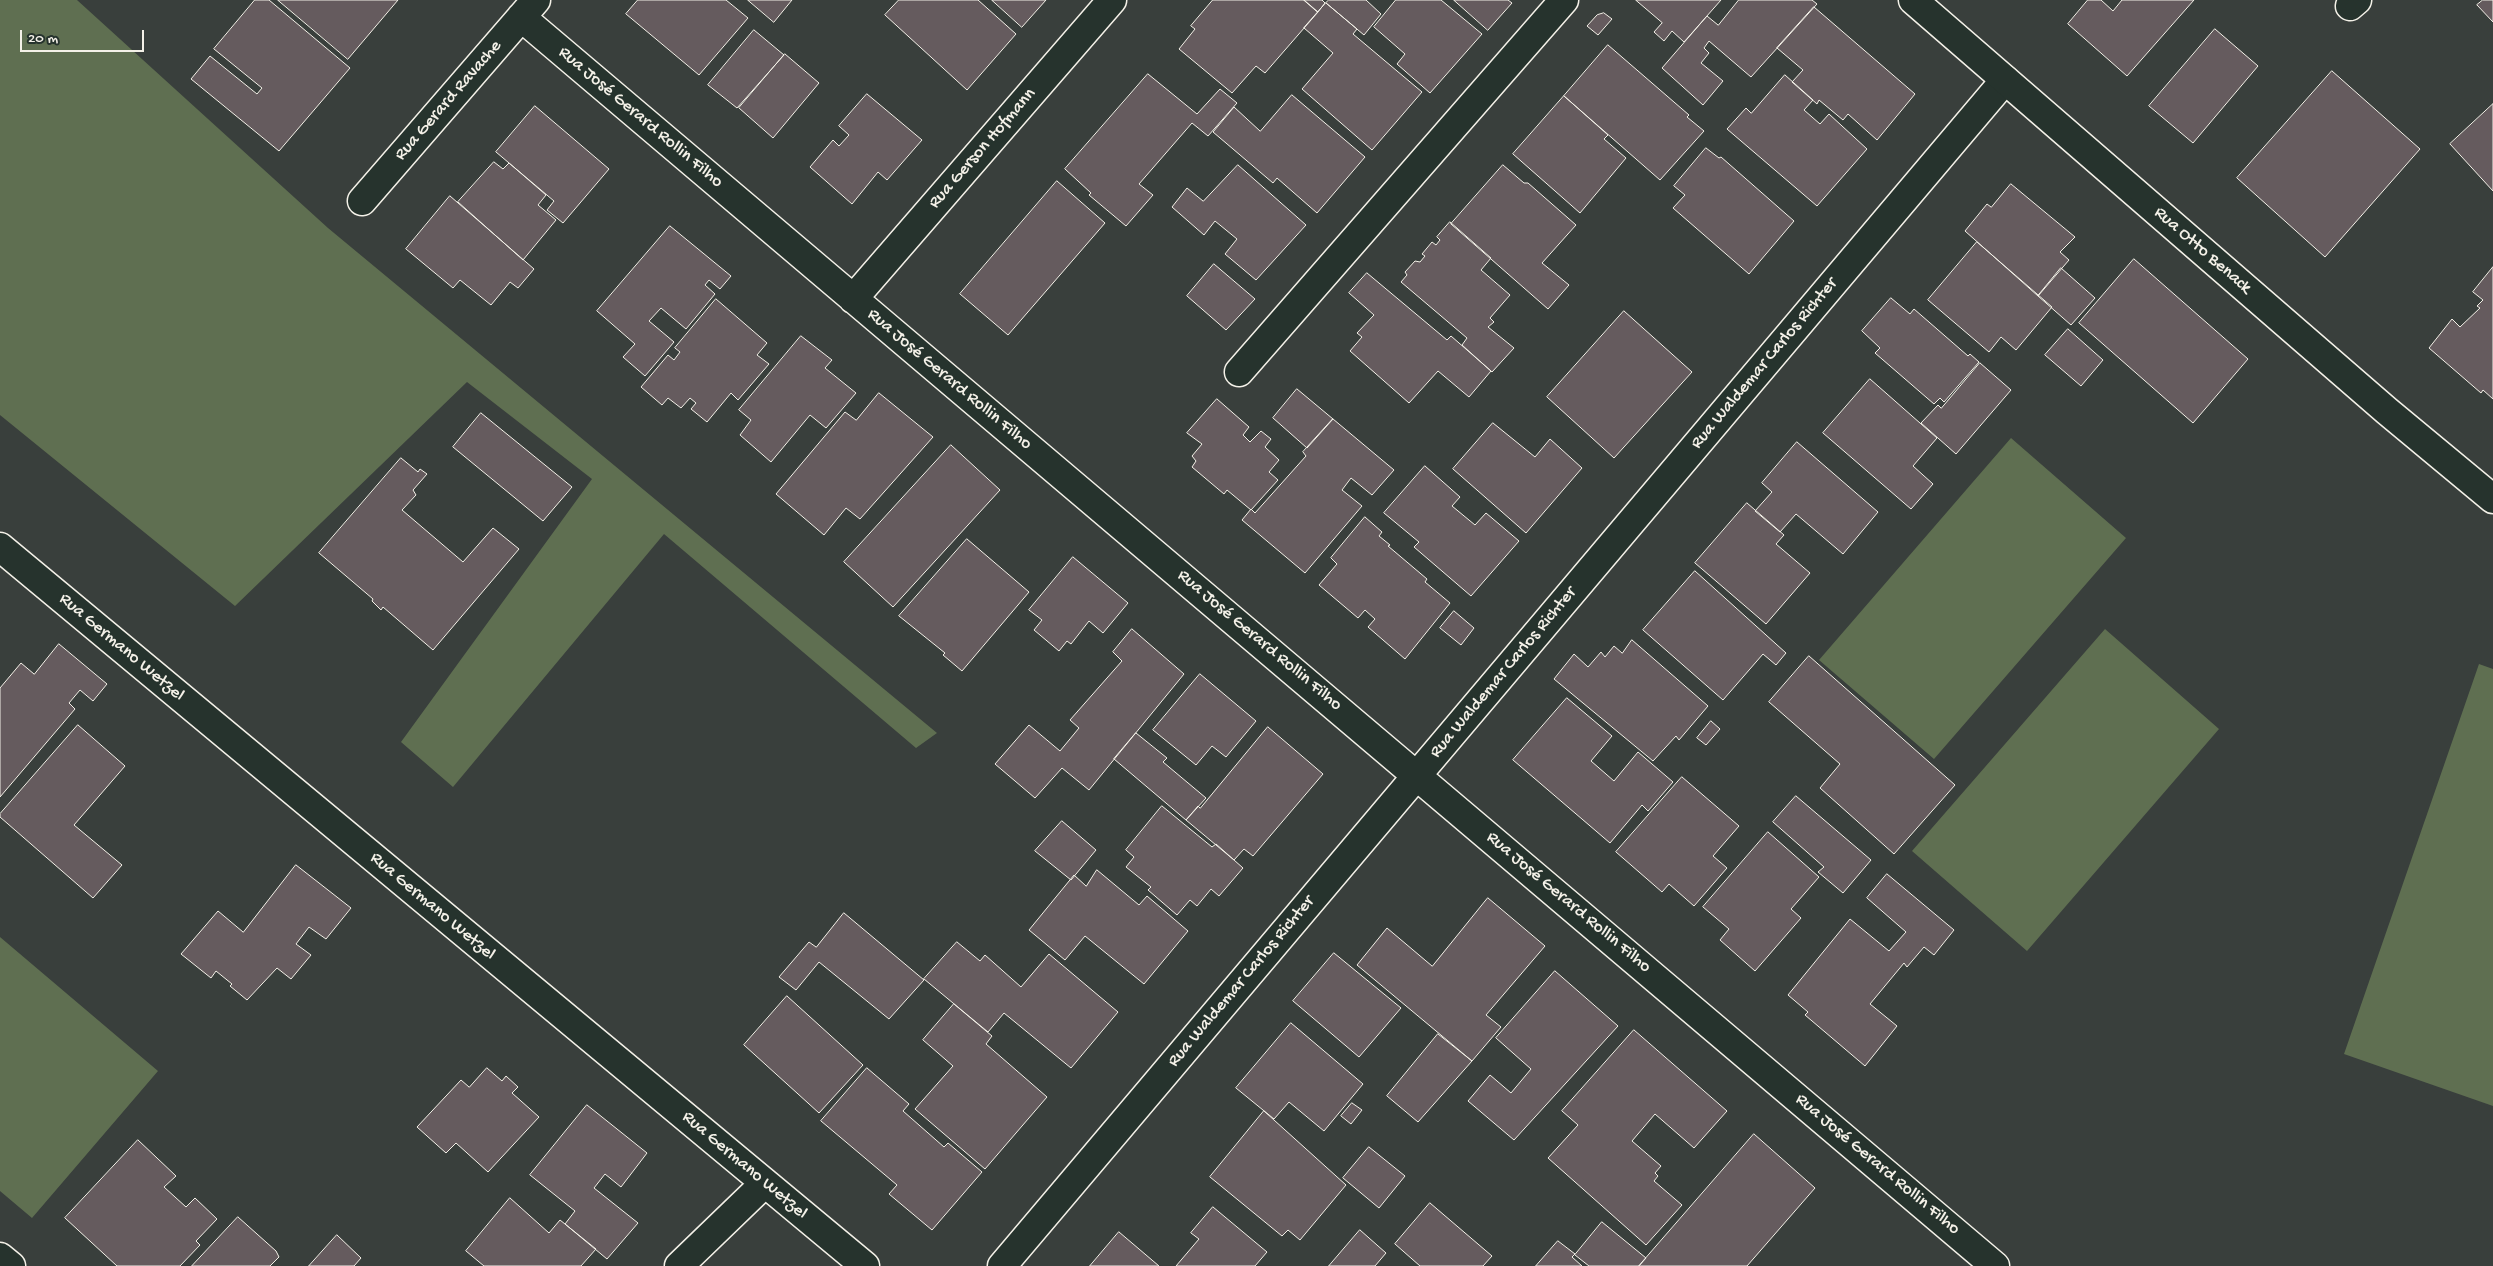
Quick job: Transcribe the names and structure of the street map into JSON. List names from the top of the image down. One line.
{"streets":{"street":["Rua Gerard Ravache","Rua José Gerard Rollin Filho","Rua Gerson Hofmann","Rua Otto Benack","Rua Waldemar Carlos Richter","Rua Germano Wetzel"]},"crossings":[["Rua Gerard Ravache","Rua José Gerard Rollin Filho"],["Rua José Gerard Rollin Filho","Rua Gerson Hofmann"],["Rua José Gerard Rollin Filho","Rua Waldemar Carlos Richter"],["Rua Otto Benack","Rua Waldemar Carlos Richter"]],"scale_bar":"20 m"}
